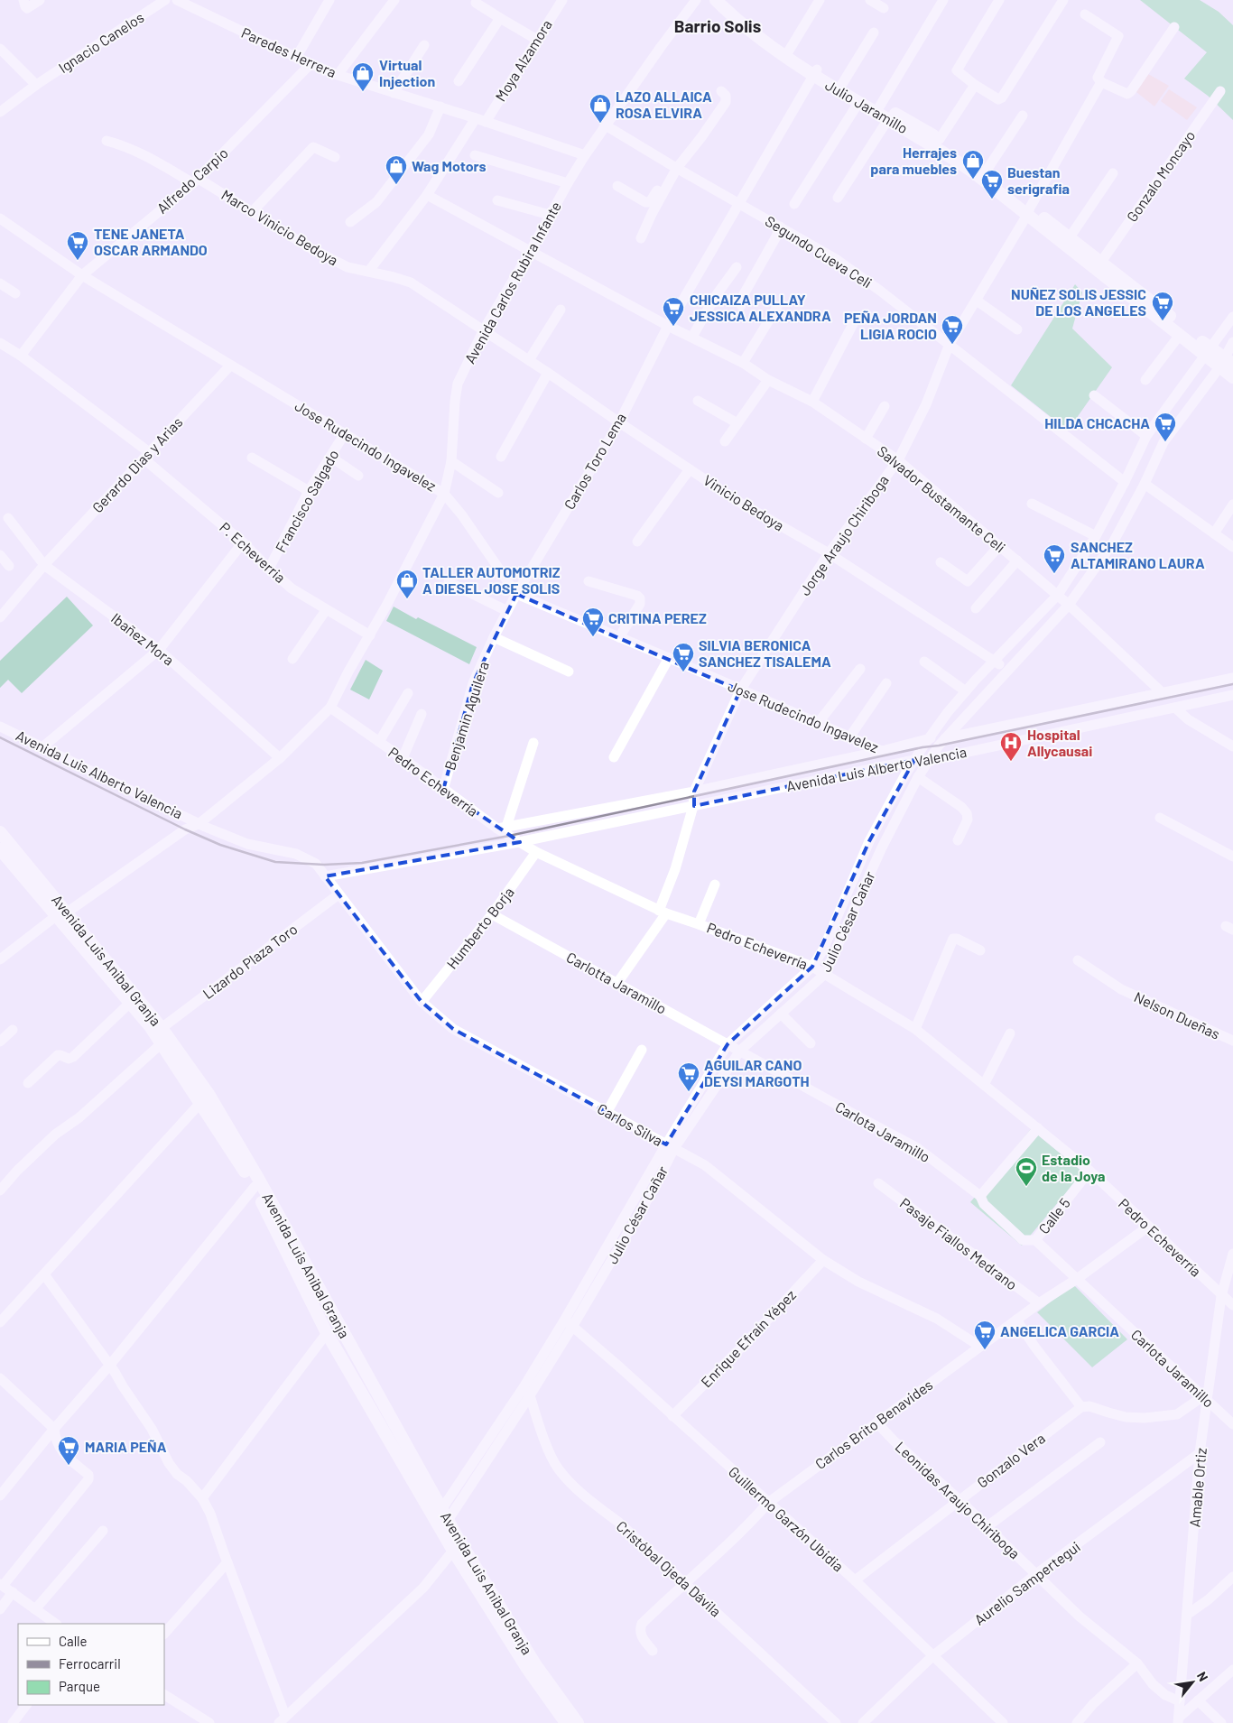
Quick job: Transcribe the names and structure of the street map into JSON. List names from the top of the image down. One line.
{"streets":{"main road":["Julio Jaramillo","Avenida Luis Anibal Granja"],"street":["Ignacio Canelos","Paredes Herrera","Moya Alzamora","Gonzalo Moncayo","Alfredo Carpio","Marco Vinicio Bedoya","Segundo Cueva Celi","Avenida Carlos Rubira Infante","Jose Rudecindo Ingavelez","Carlos Toro Lema","Gerardo Dias y Arias","Salvador Bustamante Celi","Francisco Salgado","Vinicio Bedoya","Jorge Araujo Chiriboga","P. Echeverria","Ibañez Mora","Benjamin Aguilera","Avenida Luis Alberto Valencia","Pedro Echeverría","Julio César Cañar","Humberto Borja","Lizardo Plaza Toro","Carlotta Jaramillo","Nelson Dueñas","Carlos Silva","Carlota Jaramillo","Calle 5","Pasaje Fiallos Medrano","Enrique Efraín Yépez","Carlos Brito Benavides","Gonzalo Vera","Amable Ortiz","Leonidas Araujo Chiriboga","Guillermo Garzón Ubidia","Cristóbal Ojeda Dávila","Aurelio Sampertegui"]},"crossings":[["Paredes Herrera","Moya Alzamora"],["Paredes Herrera","Alfredo Carpio"],["Paredes Herrera","Avenida Carlos Rubira Infante"],["Moya Alzamora","Marco Vinicio Bedoya"],["Moya Alzamora","Salvador Bustamante Celi"],["Julio Jaramillo","Gonzalo Moncayo"],["Julio Jaramillo","Jorge Araujo Chiriboga"],["Julio Jaramillo","Julio César Cañar"],["Alfredo Carpio","Marco Vinicio Bedoya"],["Alfredo Carpio","Jose Rudecindo Ingavelez"],["Alfredo Carpio","P. Echeverria"],["Marco Vinicio Bedoya","Avenida Carlos Rubira Infante"],["Marco Vinicio Bedoya","Vinicio Bedoya"],["Segundo Cueva Celi","Avenida Carlos Rubira Infante"],["Segundo Cueva Celi","Carlos Toro Lema"],["Segundo Cueva Celi","Jorge Araujo Chiriboga"],["Segundo Cueva Celi","Julio César Cañar"],["Avenida Carlos Rubira Infante","Jose Rudecindo Ingavelez"],["Avenida Carlos Rubira Infante","Salvador Bustamante Celi"],["Avenida Carlos Rubira Infante","Vinicio Bedoya"],["Avenida Carlos Rubira Infante","P. Echeverria"],["Avenida Carlos Rubira Infante","Ibañez Mora"],["Avenida Carlos Rubira Infante","Avenida Luis Alberto Valencia"],["Avenida Carlos Rubira Infante","Pedro Echeverría"],["Avenida Carlos Rubira Infante","Avenida Luis Anibal Granja"],["Jose Rudecindo Ingavelez","Carlos Toro Lema"],["Jose Rudecindo Ingavelez","Gerardo Dias y Arias"],["Jose Rudecindo Ingavelez","Salvador Bustamante Celi"],["Jose Rudecindo Ingavelez","Francisco Salgado"],["Jose Rudecindo Ingavelez","Jorge Araujo Chiriboga"],["Jose Rudecindo Ingavelez","Benjamin Aguilera"],["Jose Rudecindo Ingavelez","Julio César Cañar"],["Carlos Toro Lema","Salvador Bustamante Celi"],["Carlos Toro Lema","Vinicio Bedoya"],["Carlos Toro Lema","Benjamin Aguilera"],["Gerardo Dias y Arias","P. Echeverria"],["Gerardo Dias y Arias","Ibañez Mora"],["Salvador Bustamante Celi","Jorge Araujo Chiriboga"],["Salvador Bustamante Celi","Julio César Cañar"],["Francisco Salgado","P. Echeverria"],["Vinicio Bedoya","Jorge Araujo Chiriboga"],["Vinicio Bedoya","Julio César Cañar"],["Benjamin Aguilera","Pedro Echeverría"],["Avenida Luis Alberto Valencia","Pedro Echeverría"],["Avenida Luis Alberto Valencia","Julio César Cañar"],["Avenida Luis Alberto Valencia","Carlos Silva"],["Pedro Echeverría","Julio César Cañar"],["Pedro Echeverría","Humberto Borja"],["Pedro Echeverría","Calle 5"],["Pedro Echeverría","Carlos Brito Benavides"],["Pedro Echeverría","Amable Ortiz"],["Julio César Cañar","Avenida Luis Anibal Granja"],["Julio César Cañar","Carlotta Jaramillo"],["Julio César Cañar","Carlos Silva"],["Julio César Cañar","Carlota Jaramillo"],["Julio César Cañar","Guillermo Garzón Ubidia"],["Julio César Cañar","Cristóbal Ojeda Dávila"],["Humberto Borja","Carlotta Jaramillo"],["Humberto Borja","Carlos Silva"],["Avenida Luis Anibal Granja","Lizardo Plaza Toro"],["Lizardo Plaza Toro","Carlos Silva"],["Carlotta Jaramillo","Carlota Jaramillo"],["Carlos Silva","Enrique Efraín Yépez"],["Carlos Silva","Carlos Brito Benavides"],["Carlota Jaramillo","Calle 5"],["Carlota Jaramillo","Carlos Brito Benavides"],["Carlota Jaramillo","Amable Ortiz"],["Pasaje Fiallos Medrano","Carlos Brito Benavides"],["Enrique Efraín Yépez","Guillermo Garzón Ubidia"],["Carlos Brito Benavides","Leonidas Araujo Chiriboga"],["Carlos Brito Benavides","Guillermo Garzón Ubidia"],["Carlos Brito Benavides","Cristóbal Ojeda Dávila"],["Gonzalo Vera","Leonidas Araujo Chiriboga"],["Gonzalo Vera","Guillermo Garzón Ubidia"],["Amable Ortiz","Leonidas Araujo Chiriboga"],["Amable Ortiz","Aurelio Sampertegui"],["Leonidas Araujo Chiriboga","Aurelio Sampertegui"],["Guillermo Garzón Ubidia","Aurelio Sampertegui"]],"districts":["Barrio Solis"],"places":{"shop":["Virtual Injection","LAZO ALLAICA ROSA ELVIRA","Herrajes para muebles","Wag Motors","TALLER AUTOMOTRIZ A DIESEL JOSE SOLIS"],"supermarket":["Buestan serigrafia","TENE JANETA OSCAR ARMANDO","NUÑEZ SOLIS JESSIC DE LOS ANGELES","CHICAIZA PULLAY JESSICA ALEXANDRA","PEÑA JORDAN LIGIA ROCIO","HILDA CHCACHA","SANCHEZ ALTAMIRANO LAURA","CRITINA PEREZ","SILVIA BERONICA SANCHEZ TISALEMA","AGUILAR CANO DEYSI MARGOTH","ANGELICA GARCIA","MARIA PEÑA"],"hospital":["Hospital Allycausai"],"sports":["Estadio de la Joya"]},"legend":["Calle","Ferrocarril","Parque"],"north":"top right"}
